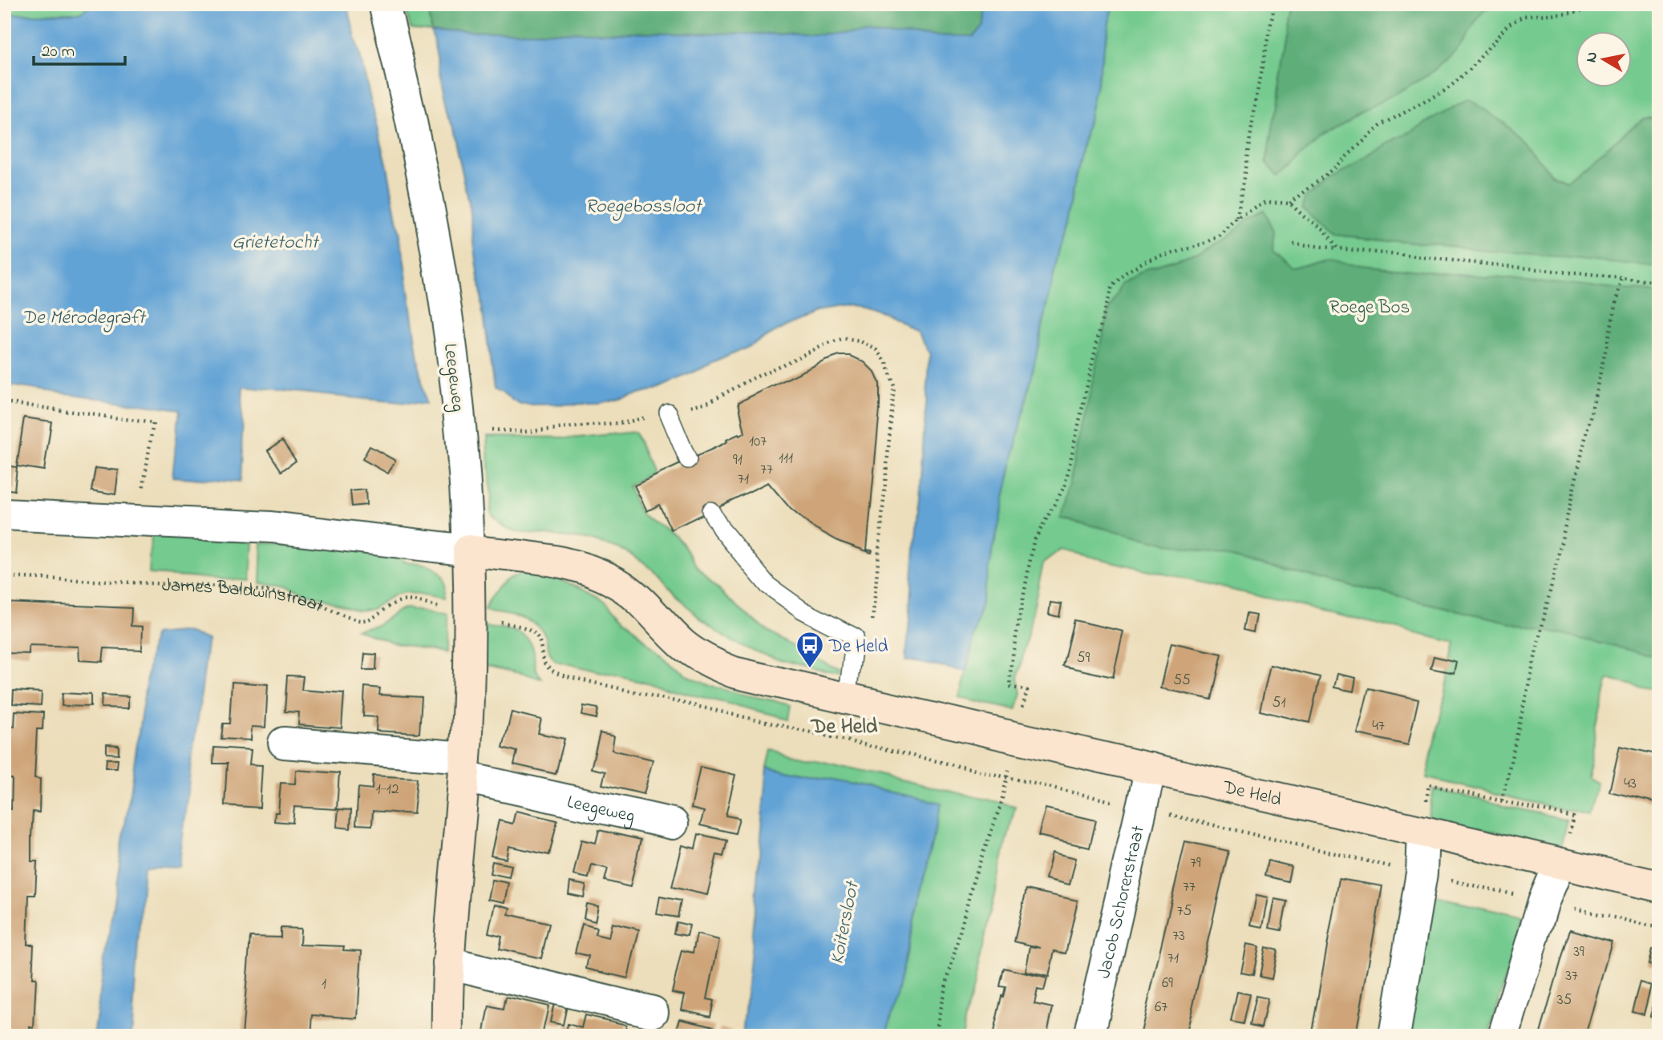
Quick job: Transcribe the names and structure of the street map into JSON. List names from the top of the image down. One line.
{"streets":{"main road":["Leegeweg","De Held"],"street":["Jacob Schorerstraat"],"path":["James Baldwinstraat"]},"crossings":[["Leegeweg","James Baldwinstraat"],["Leegeweg","De Held"],["De Held","Jacob Schorerstraat"]],"districts":["De Held"],"water":["Roegebossloot","Grietetocht","De Mérodegraft","Koitersloot"],"parks":["Roege Bos"],"places":{"bus stop":["De Held"]},"house_numbers":["107","111","91","77","71","59","55","51","47","43","1-12","79","77","75","73","39","71","37","69","1","35","67"],"scale_bar":"20 m","north":"left"}
